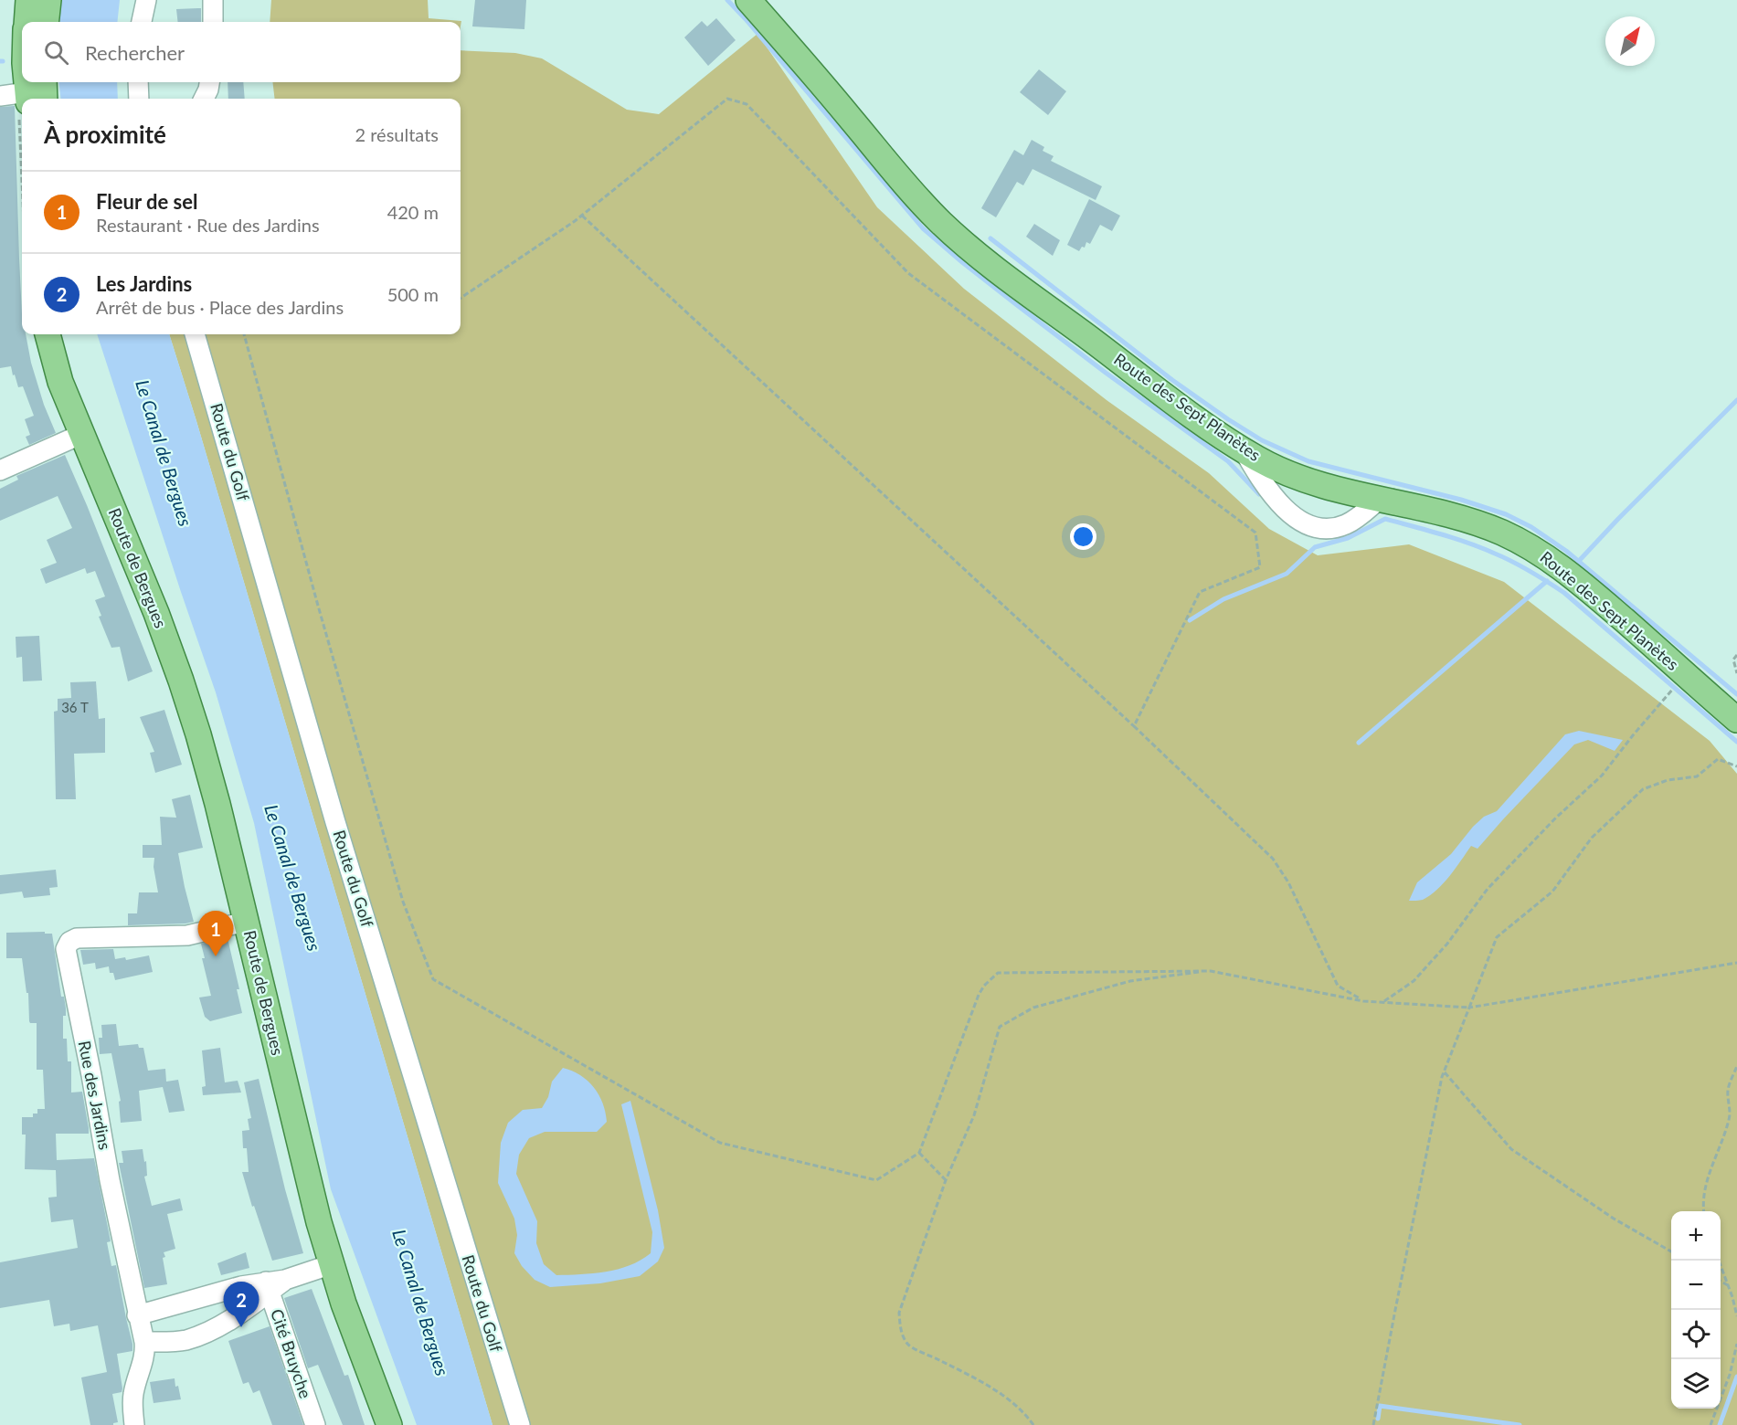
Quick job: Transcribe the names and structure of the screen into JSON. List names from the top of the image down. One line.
{"streets":{"main road":["Route des Sept Planètes","Route de Bergues"],"street":["Route du Golf","Rue des Jardins","Cité Bruyche"]},"crossings":[["Route de Bergues","Rue des Jardins"]],"water":["Le Canal de Bergues"],"house_numbers":["36 T"],"north":"top right","page":{"search":"Rechercher","heading":["À proximité","2 résultats"],"list":[{"mark":"1","name":"Fleur de sel","note":"Restaurant · Rue des Jardins","value":"420 m"},{"mark":"2","name":"Les Jardins","note":"Arrêt de bus · Place des Jardins","value":"500 m"}],"pins":["1","2"],"map_buttons":["+","−"]}}
